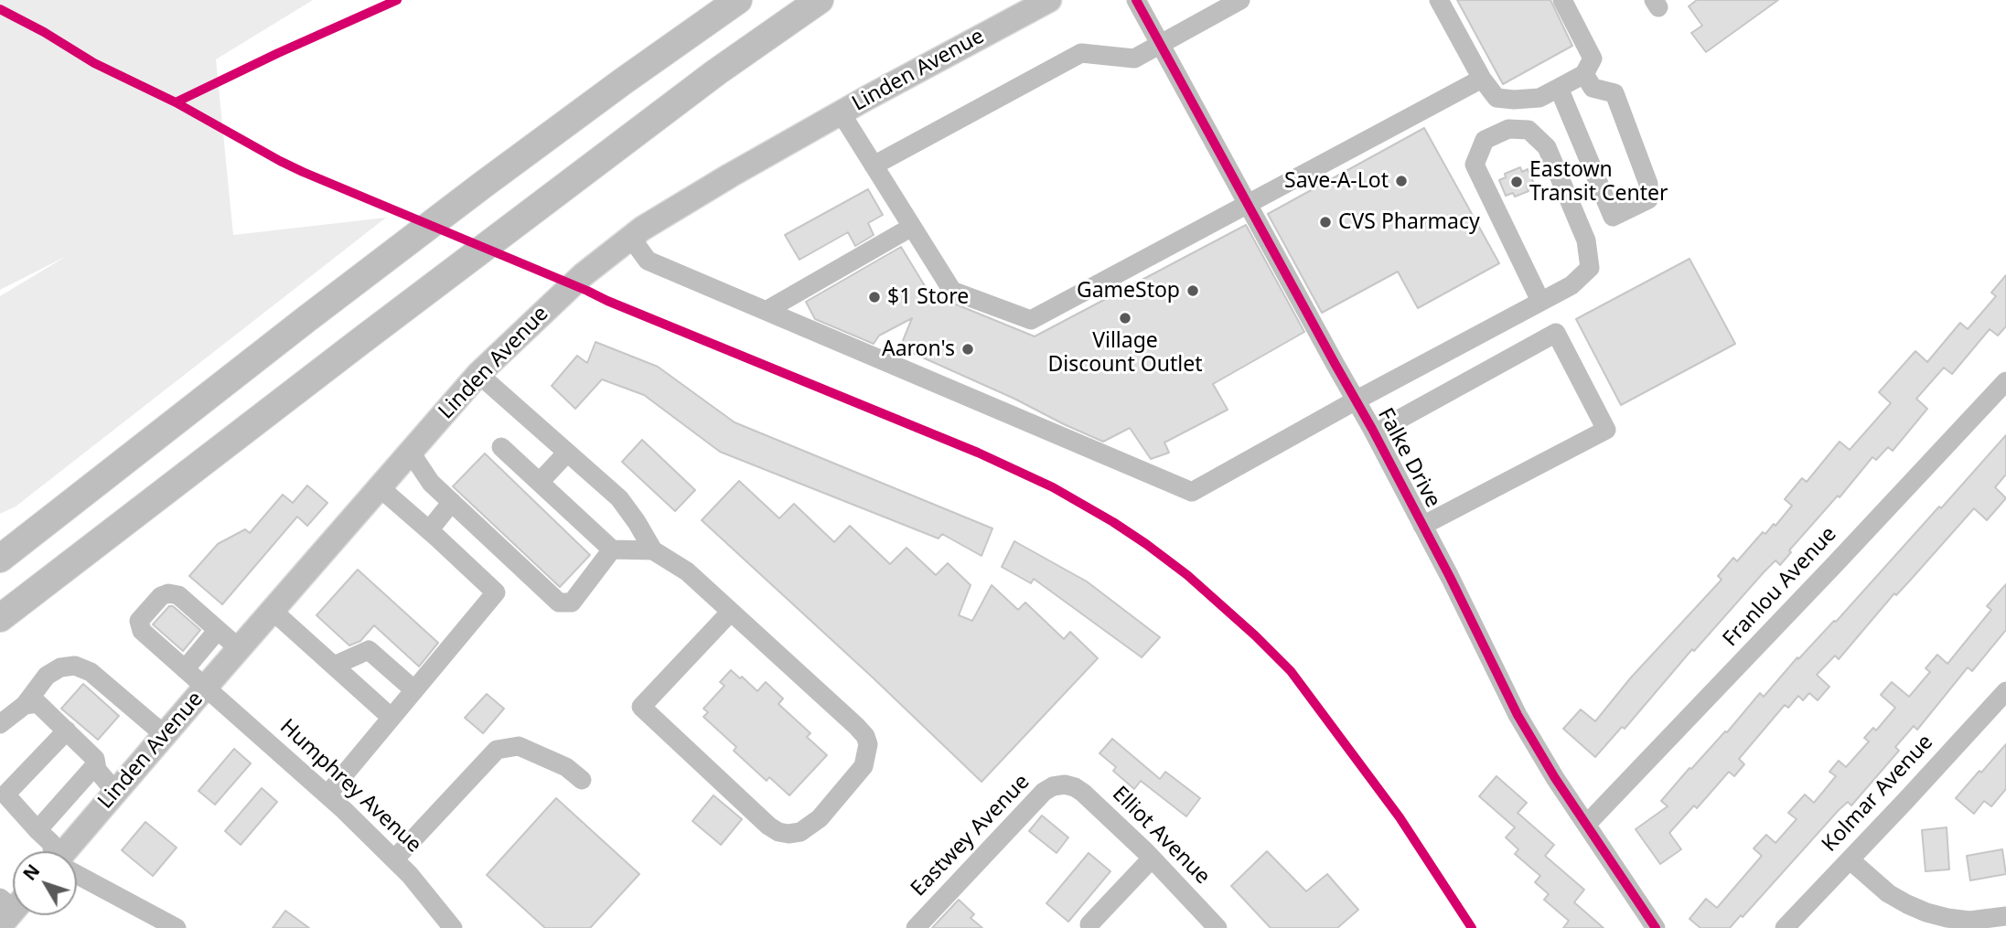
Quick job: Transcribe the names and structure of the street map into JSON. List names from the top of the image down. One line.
{"streets":{"main road":["Linden Avenue"],"street":["Falke Drive","Franlou Avenue","Humphrey Avenue","Kolmar Avenue","Eastwey Avenue","Elliot Avenue"]},"crossings":[["Linden Avenue","Humphrey Avenue"],["Falke Drive","Franlou Avenue"],["Eastwey Avenue","Elliot Avenue"]],"places":["Save-A-Lot","Eastown Transit Center","CVS Pharmacy","GameStop","$1 Store","Village Discount Outlet","Aaron's"],"north":"top left"}
